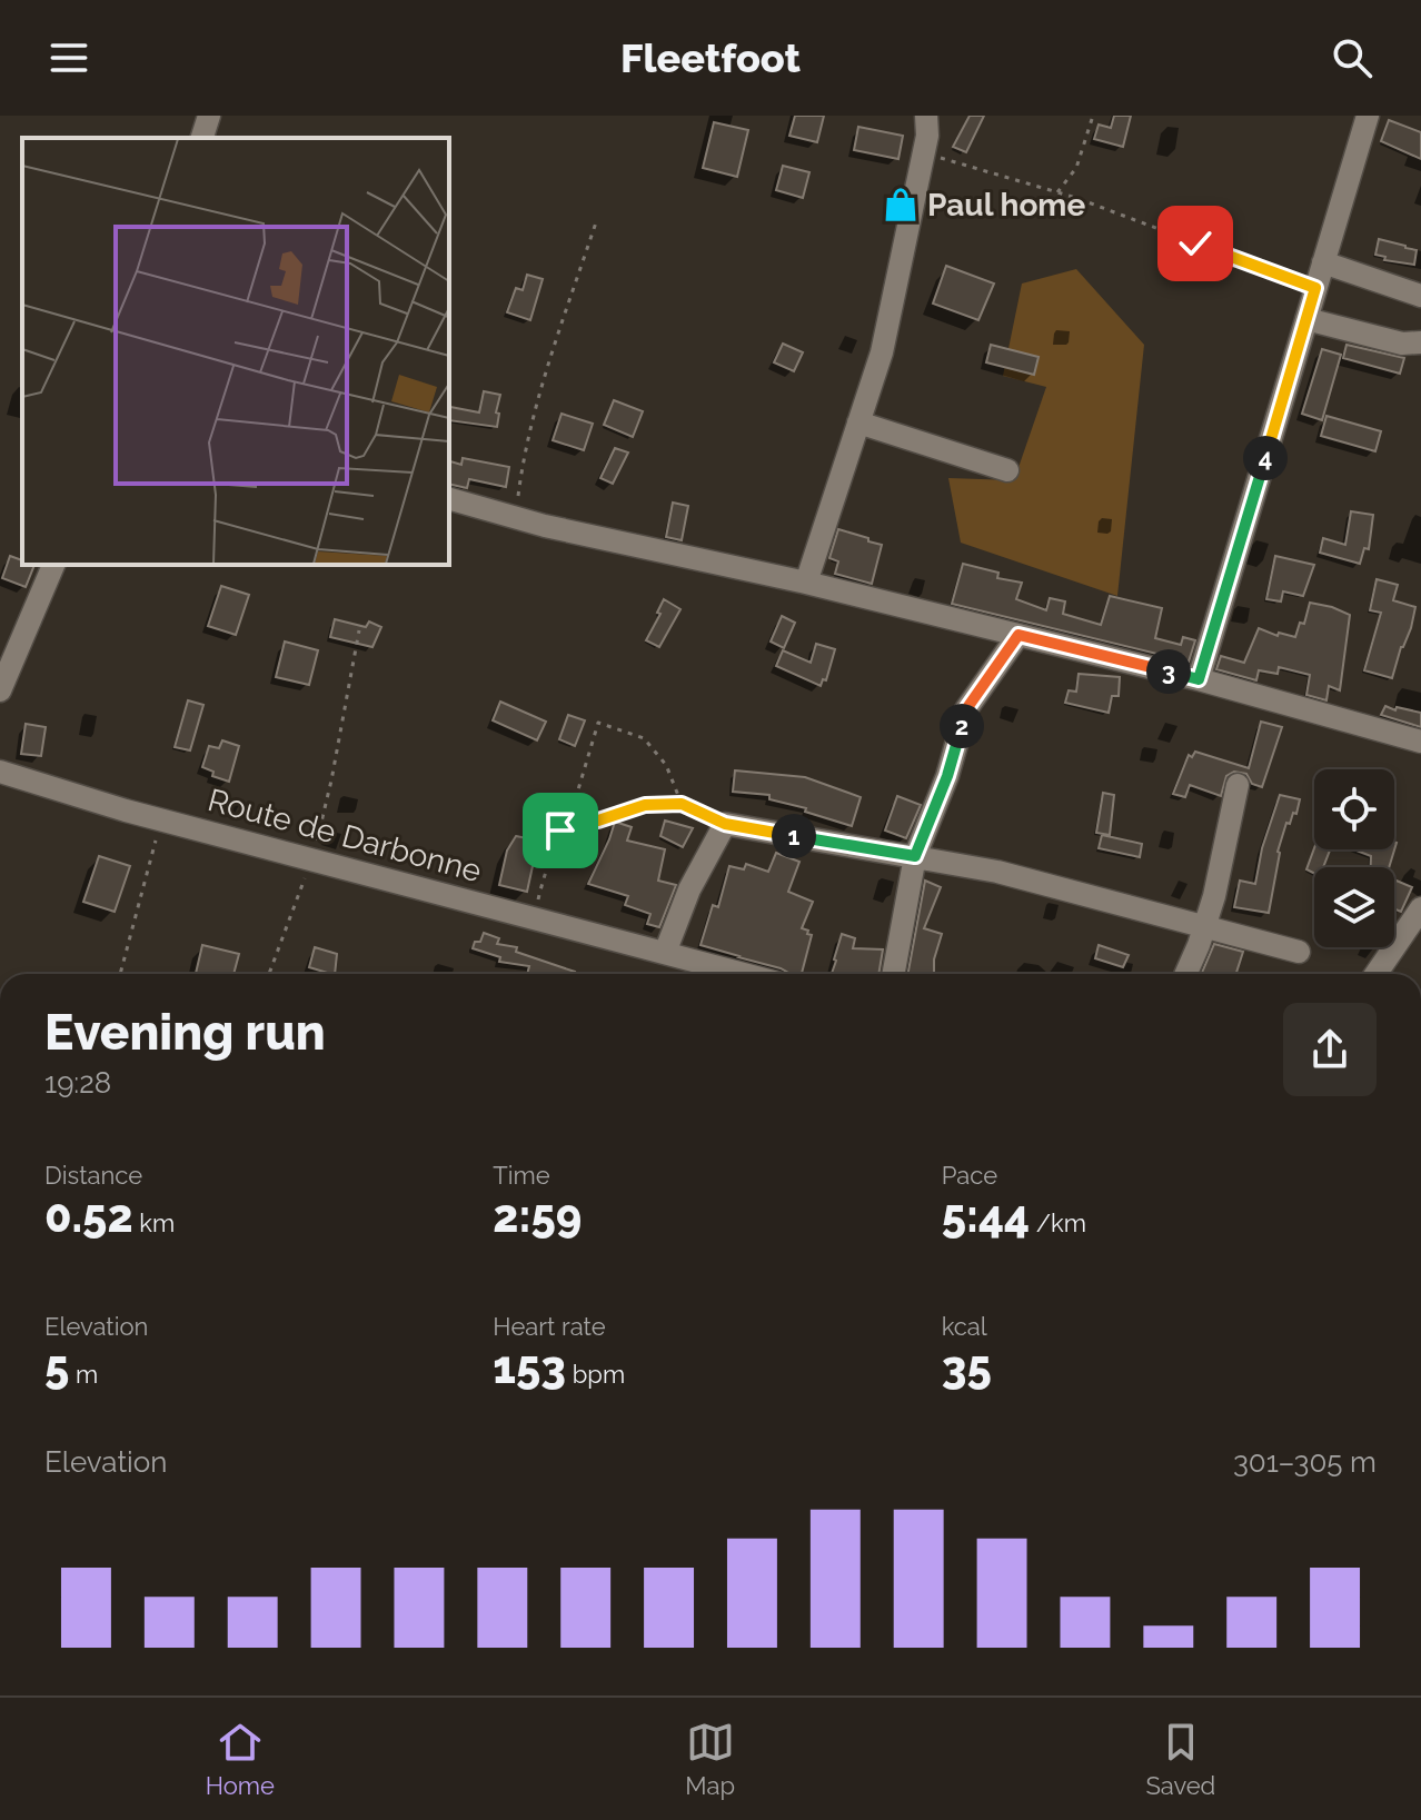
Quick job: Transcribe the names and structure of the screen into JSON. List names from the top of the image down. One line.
{"streets":{"street":["Route de Darbonne"]},"places":{"shop":["Paul home"]},"page":{"header":"Fleetfoot","pins":["4","3","2","1"],"heading":["Evening run","19:28"],"stats":[["Distance","0.52 km"],["Time","2:59"],["Pace","5:44 /km"],["Elevation","5 m"],["Heart rate","153 bpm"],["kcal","35"]],"chart":["Elevation","301–305 m"],"tabs":["Home","Map","Saved"]}}
